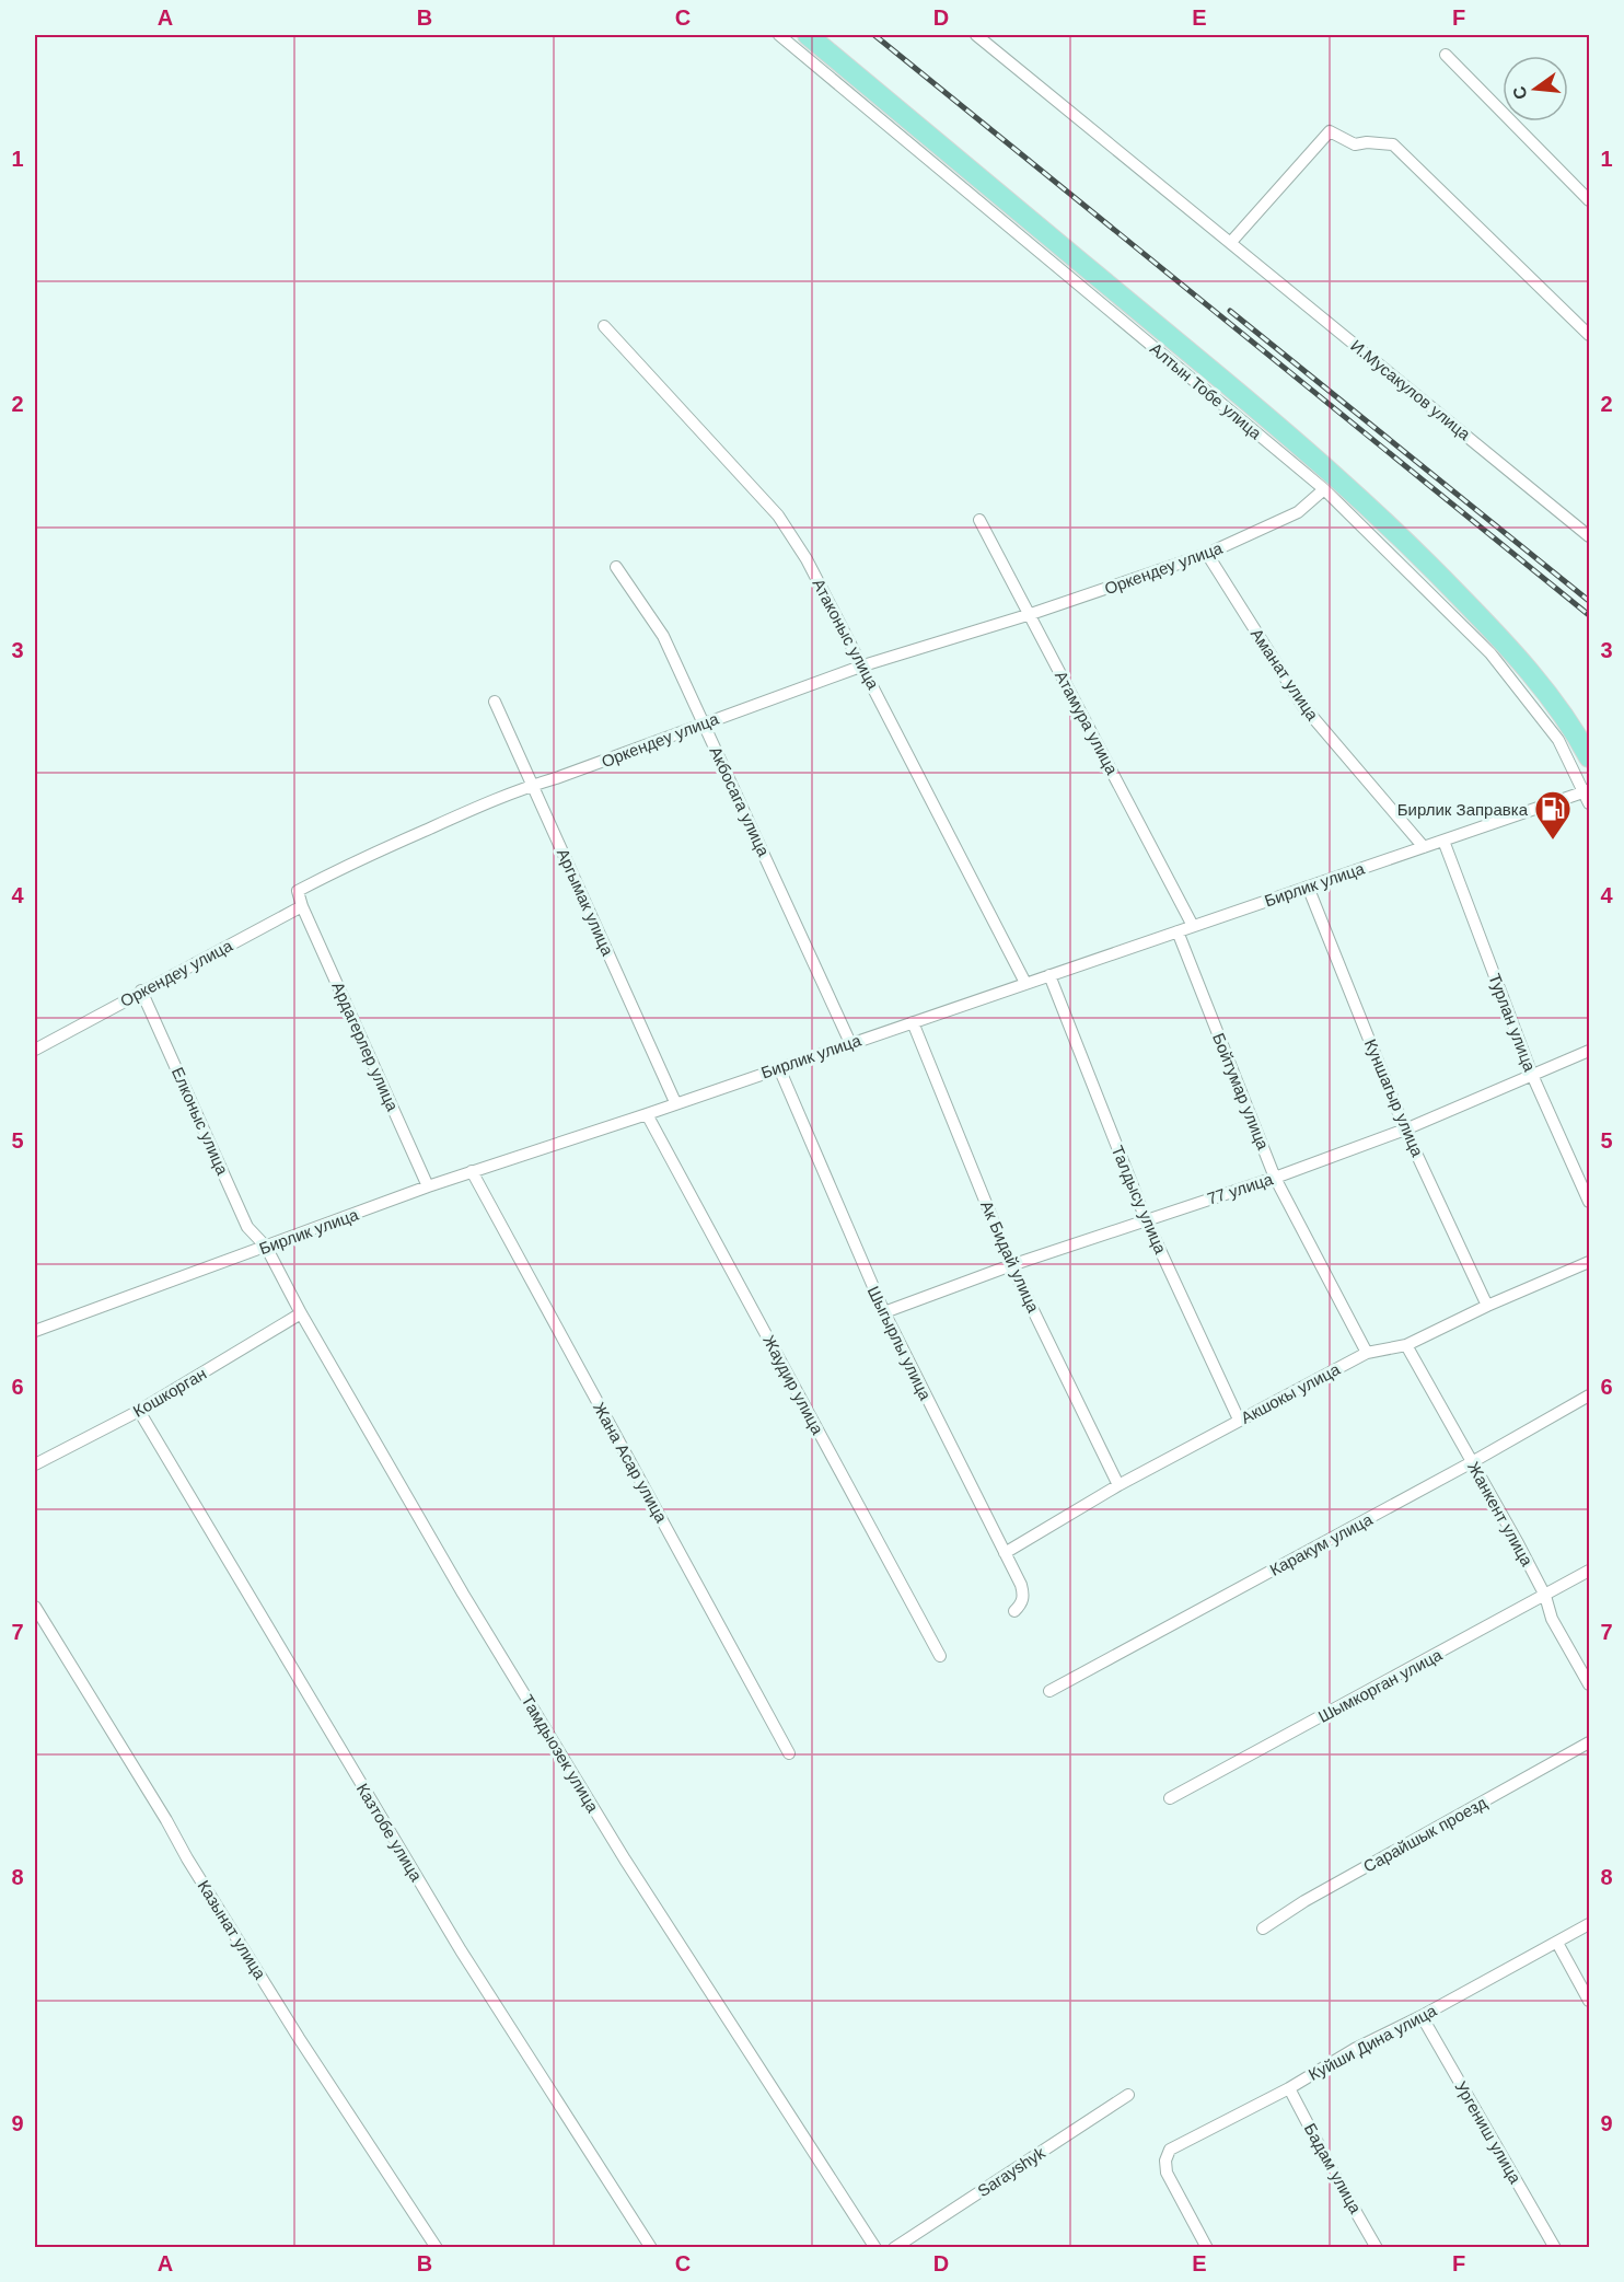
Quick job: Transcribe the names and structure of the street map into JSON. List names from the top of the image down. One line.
{"streets":{"street":["И.Мусакулов улица","Алтын Тобе улица","Оркендеу улица","Атаконыс улица","Аманат улица","Атамура улица","Акбосага улица","Бирлик улица","Аргымак улица","Турлан улица","Ардагерлер улица","Бойтумар улица","Куншагыр улица","Елконыс улица","77 улица","Талдысу улица","Ак Бидай улица","Шыгырлы улица","Жаудир улица","Кошкорган","Акшокы улица","Жана Асар улица","Жанкент улица","Каракум улица","Шымкорган улица","Тамдыозек улица","Казтобе улица","Сарайшык проезд","Казынат улица","Куйши Дина улица","Ургениш улица","Бадам улица","Sarayshyk"]},"crossings":[["Алтын Тобе улица","Оркендеу улица"],["Алтын Тобе улица","Бирлик улица"],["Оркендеу улица","Атаконыс улица"],["Оркендеу улица","Аманат улица"],["Оркендеу улица","Атамура улица"],["Оркендеу улица","Акбосага улица"],["Оркендеу улица","Аргымак улица"],["Оркендеу улица","Ардагерлер улица"],["Оркендеу улица","Елконыс улица"],["Атаконыс улица","Бирлик улица"],["Аманат улица","Бирлик улица"],["Атамура улица","Бирлик улица"],["Акбосага улица","Бирлик улица"],["Бирлик улица","Аргымак улица"],["Бирлик улица","Турлан улица"],["Бирлик улица","Ардагерлер улица"],["Бирлик улица","Бойтумар улица"],["Бирлик улица","Куншагыр улица"],["Бирлик улица","Елконыс улица"],["Бирлик улица","Талдысу улица"],["Бирлик улица","Ак Бидай улица"],["Бирлик улица","Шыгырлы улица"],["Бирлик улица","Жаудир улица"],["Бирлик улица","Жана Асар улица"],["Бирлик улица","Тамдыозек улица"],["Турлан улица","77 улица"],["Бойтумар улица","77 улица"],["Бойтумар улица","Акшокы улица"],["Куншагыр улица","77 улица"],["Куншагыр улица","Акшокы улица"],["Елконыс улица","Тамдыозек улица"],["77 улица","Талдысу улица"],["77 улица","Ак Бидай улица"],["77 улица","Шыгырлы улица"],["Талдысу улица","Акшокы улица"],["Ак Бидай улица","Акшокы улица"],["Шыгырлы улица","Акшокы улица"],["Кошкорган","Тамдыозек улица"],["Кошкорган","Казтобе улица"],["Акшокы улица","Жанкент улица"],["Жанкент улица","Каракум улица"],["Жанкент улица","Шымкорган улица"],["Куйши Дина улица","Ургениш улица"],["Куйши Дина улица","Бадам улица"]],"places":{"fuel station":["Бирлик Заправка"]},"north":"left","grid":{"columns":["A","B","C","D","E","F"],"rows":["1","2","3","4","5","6","7","8","9"]}}
